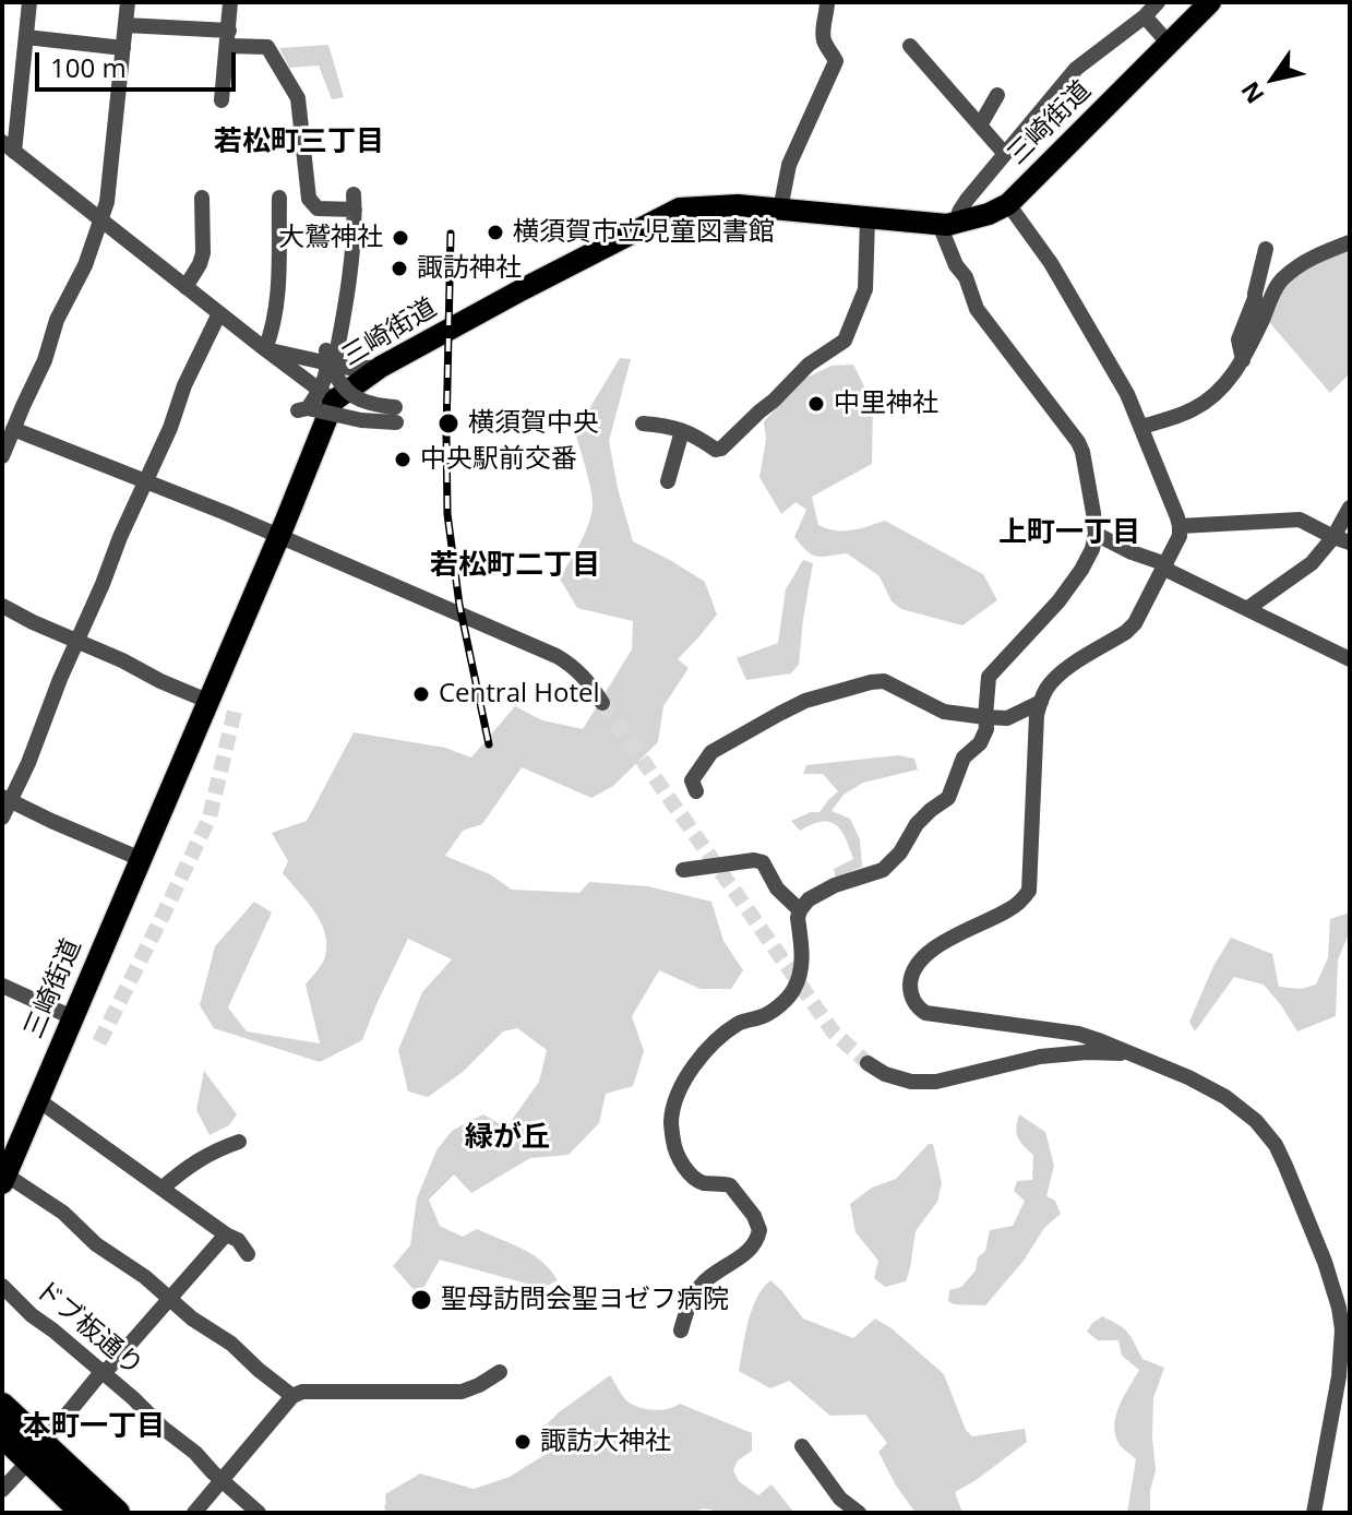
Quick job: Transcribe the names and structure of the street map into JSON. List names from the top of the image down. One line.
{"streets":{"main road":["三崎街道"],"street":["ドブ板通り"]},"districts":["若松町三丁目","上町一丁目","若松町二丁目","緑が丘","本町一丁目"],"places":["横須賀市立児童図書館","大鷲神社","諏訪神社","中里神社","横須賀中央","中央駅前交番","Central Hotel","聖母訪問会聖ヨゼフ病院","諏訪大神社"],"scale_bar":"100 m","north":"bottom left"}
